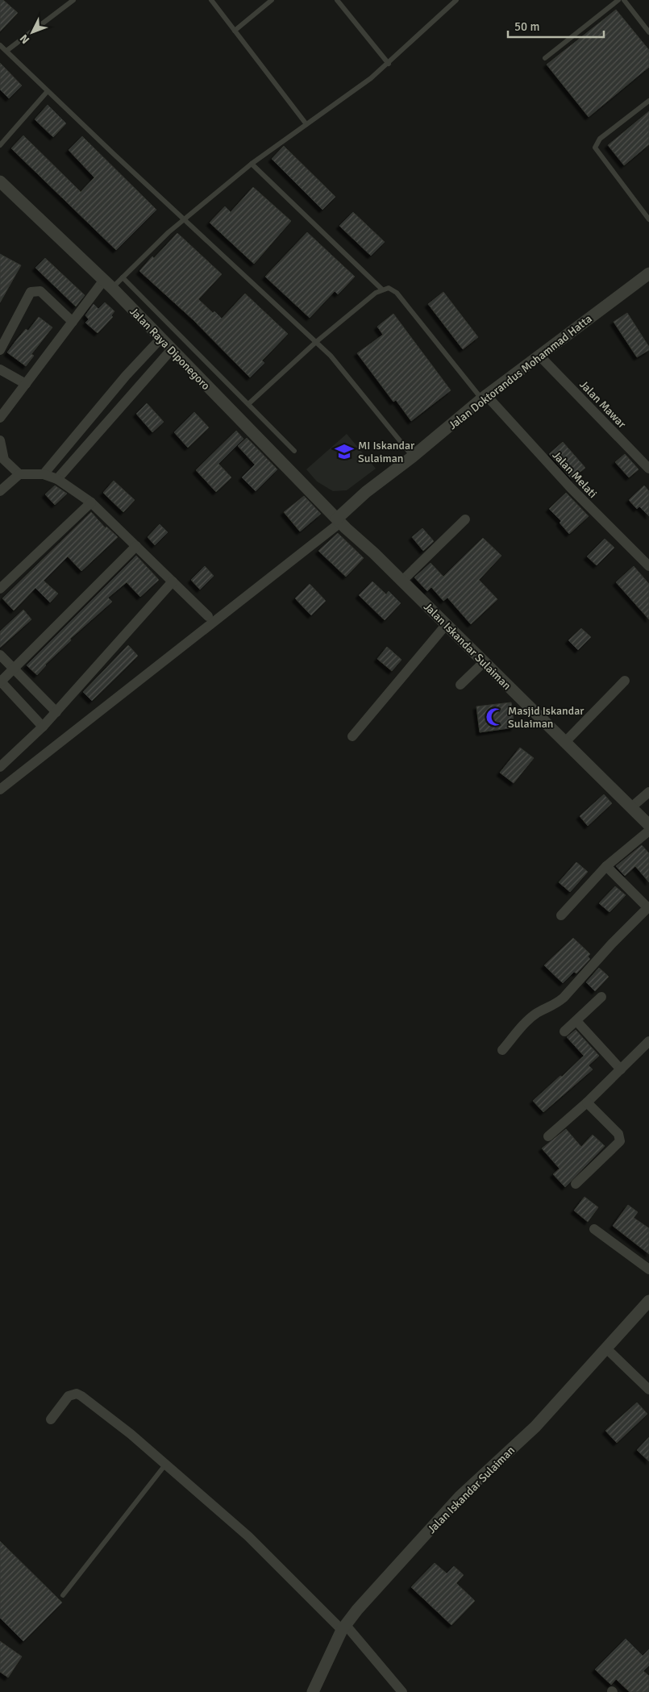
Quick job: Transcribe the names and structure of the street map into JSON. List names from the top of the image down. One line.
{"streets":{"street":["Jalan Raya Diponegoro","Jalan Doktorandus Mohammad Hatta","Jalan Mawar","Jalan Melati","Jalan Iskandar Sulaiman"]},"crossings":[["Jalan Raya Diponegoro","Jalan Doktorandus Mohammad Hatta"],["Jalan Raya Diponegoro","Jalan Iskandar Sulaiman"],["Jalan Doktorandus Mohammad Hatta","Jalan Mawar"],["Jalan Doktorandus Mohammad Hatta","Jalan Melati"],["Jalan Doktorandus Mohammad Hatta","Jalan Iskandar Sulaiman"]],"places":{"school or university":["MI Iskandar Sulaiman"],"mosque":["Masjid Iskandar Sulaiman"]},"scale_bar":"50 m","north":"bottom left"}
